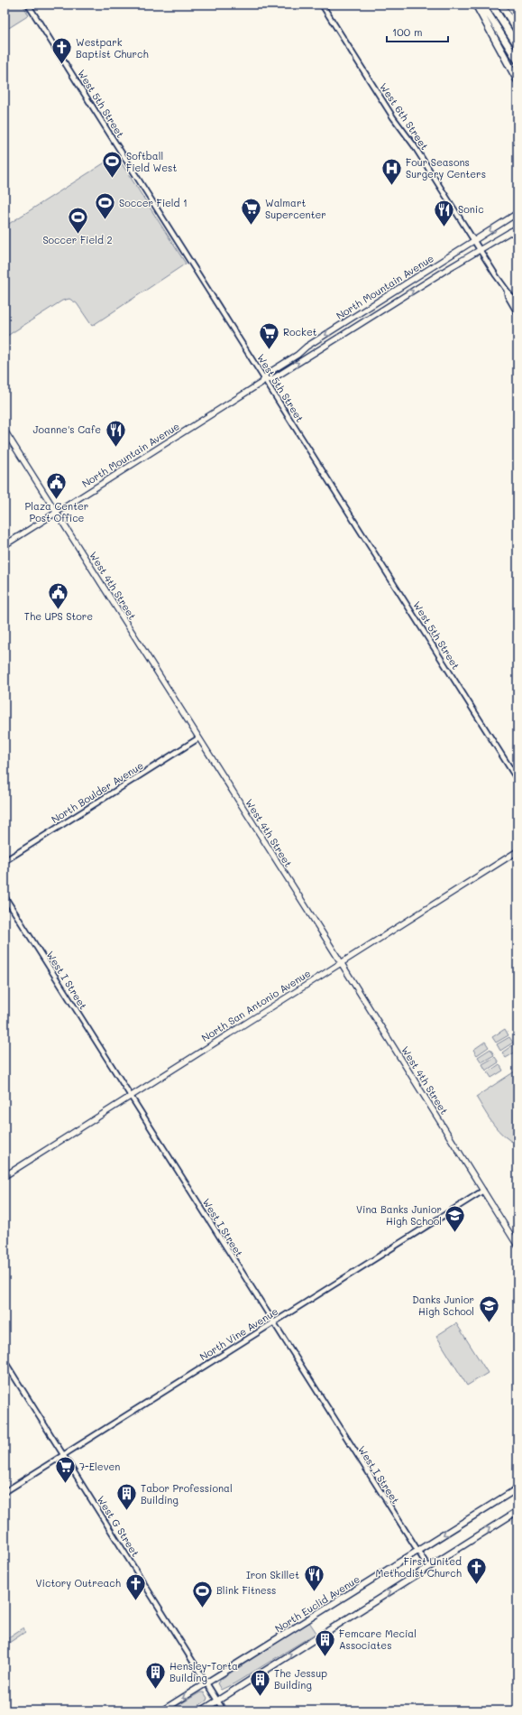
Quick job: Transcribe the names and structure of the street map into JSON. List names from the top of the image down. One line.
{"streets":{"main road":["North Mountain Avenue","West 4th Street","North San Antonio Avenue","North Euclid Avenue"],"street":["West 5th Street","West 6th Street","North Boulder Avenue","West I Street","North Vine Avenue","West G Street"]},"crossings":[["West 5th Street","North Mountain Avenue"],["West 6th Street","North Mountain Avenue"],["North Mountain Avenue","West 4th Street"],["West 4th Street","North Boulder Avenue"],["West 4th Street","North San Antonio Avenue"],["West 4th Street","North Vine Avenue"],["West I Street","North San Antonio Avenue"],["West I Street","North Vine Avenue"],["West I Street","North Euclid Avenue"],["North Vine Avenue","West G Street"],["West G Street","North Euclid Avenue"]],"places":{"church":["Westpark Baptist Church","First United Methodist Church","Victory Outreach"],"sports":["Softball Field West","Soccer Field 1","Soccer Field 2","Blink Fitness"],"hospital":["Four Seasons Surgery Centers"],"supermarket":["Walmart Supercenter","Rocket","7-Eleven"],"restaurant":["Sonic","Joanne's Cafe","Iron Skillet"],"public building":["Plaza Center Post Office","The UPS Store"],"school or university":["Vina Banks Junior High School","Danks Junior High School"],"building":["Tabor Professional Building","Femcare Mecial Associates","Hensley-Torta Building","The Jessup Building"]},"scale_bar":"100 m"}
